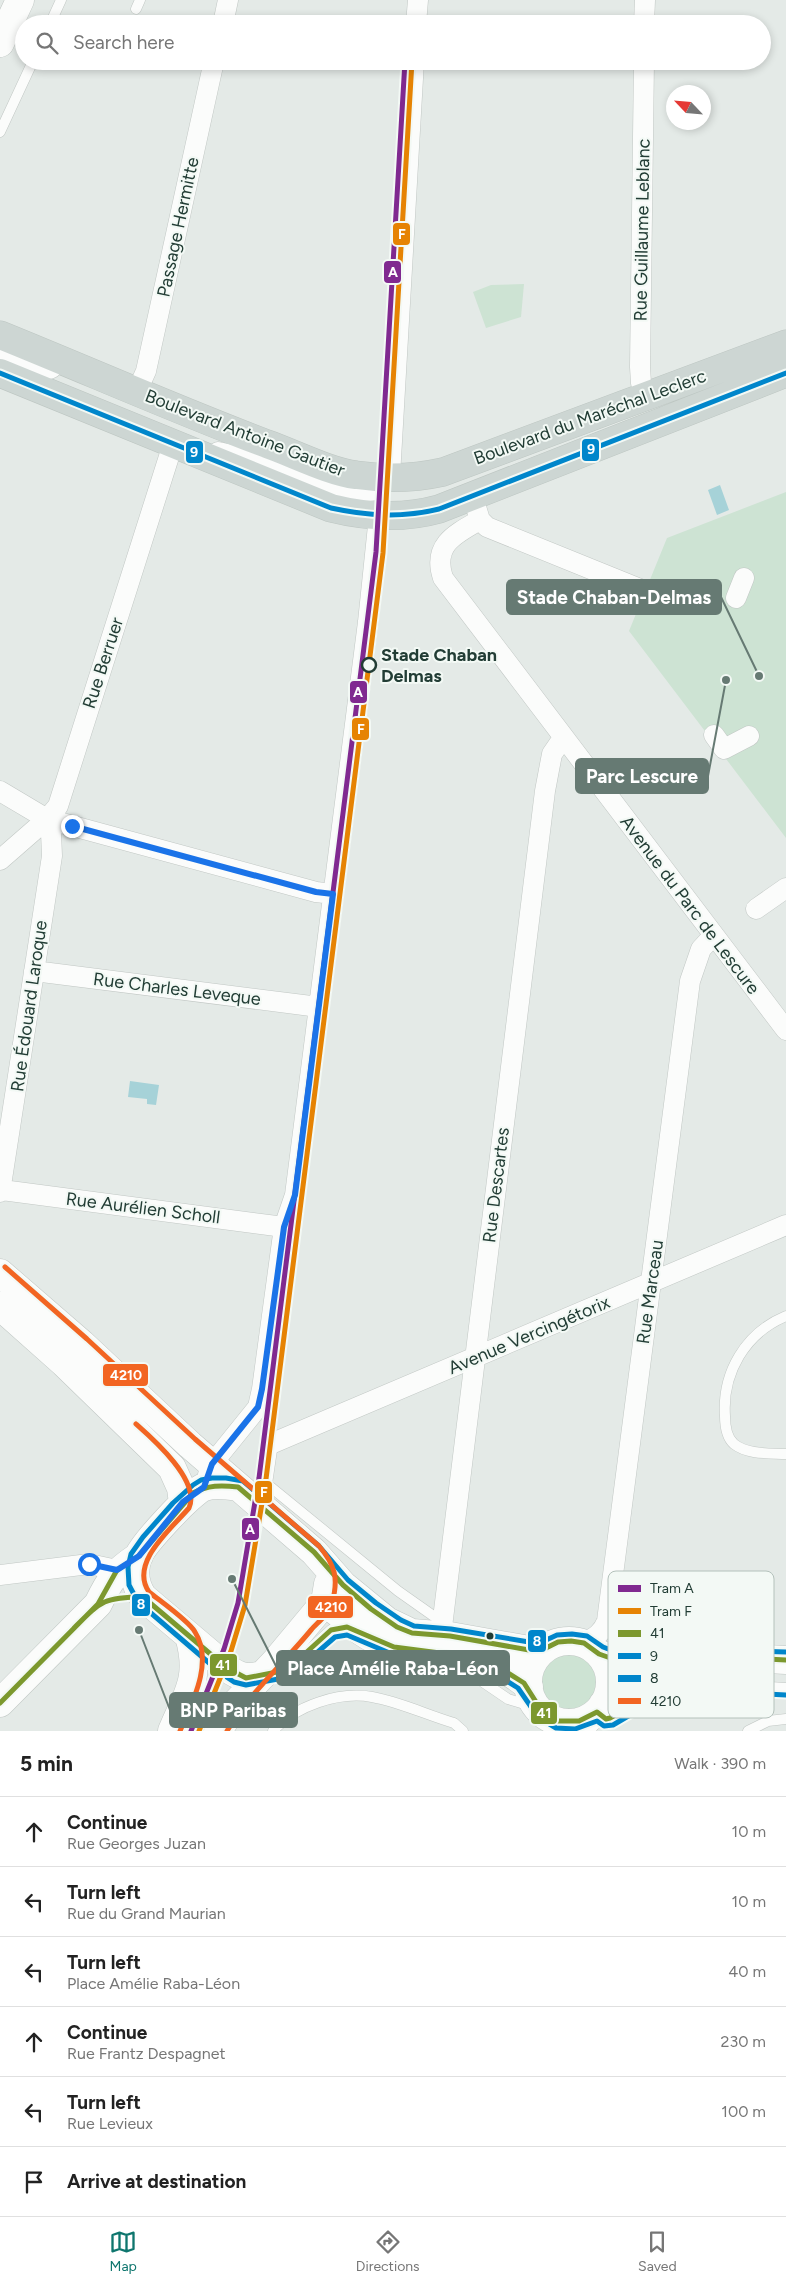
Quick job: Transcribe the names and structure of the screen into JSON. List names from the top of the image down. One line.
{"streets":{"main road":["Boulevard du Maréchal Leclerc","Boulevard Antoine Gautier"],"street":["Passage Hermitte","Rue Guillaume Leblanc","Rue Berruer","Avenue du Parc de Lescure","Rue Charles Leveque","Rue Édouard Laroque","Rue Descartes","Rue Aurélien Scholl","Rue Marceau","Avenue Vercingétorix"]},"crossings":[["Passage Hermitte","Boulevard Antoine Gautier"],["Rue Guillaume Leblanc","Boulevard du Maréchal Leclerc"],["Boulevard du Maréchal Leclerc","Boulevard Antoine Gautier"],["Boulevard du Maréchal Leclerc","Avenue du Parc de Lescure"],["Boulevard Antoine Gautier","Rue Berruer"],["Rue Berruer","Rue Édouard Laroque"],["Avenue du Parc de Lescure","Rue Descartes"],["Avenue du Parc de Lescure","Rue Marceau"],["Rue Charles Leveque","Rue Édouard Laroque"],["Rue Édouard Laroque","Rue Aurélien Scholl"],["Rue Descartes","Avenue Vercingétorix"],["Rue Marceau","Avenue Vercingétorix"]],"places":["Stade Chaban Delmas","Stade Chaban-Delmas","Parc Lescure","Place Amélie Raba-Léon","BNP Paribas"],"lines":["tram line A","tram line F","transit line 9","transit line 4210","transit line 8","transit line 41"],"legend":["Tram A","Tram F","41","9","8","4210"],"north":"top left","page":{"search":"Search here","heading":["5 min","Walk · 390 m"],"list":[["Continue","Rue Georges Juzan","10 m"],["Turn left","Rue du Grand Maurian","10 m"],["Turn left","Place Amélie Raba-Léon","40 m"],["Continue","Rue Frantz Despagnet","230 m"],["Turn left","Rue Levieux","100 m"],"Arrive at destination"],"nav":["Map","Directions","Saved"]}}
